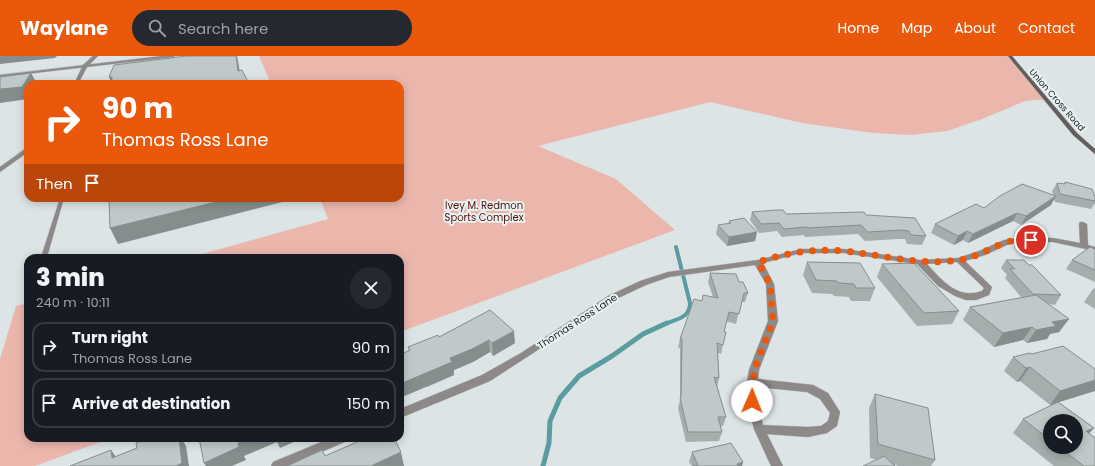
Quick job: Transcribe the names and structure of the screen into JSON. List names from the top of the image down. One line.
{"streets":{"main road":["Union Cross Road"],"street":["Thomas Ross Lane"]},"parks":["Ivey M. Redmon Sports Complex"],"page":{"header":"Waylane","search":"Search here","nav":["Home","Map","About","Contact"],"turn":["90 m","Thomas Ross Lane"],"then":"Then","heading":["3 min","240 m · 10:11"],"list":[{"name":"Turn right","note":"Thomas Ross Lane","value":"90 m"},{"name":"Arrive at destination","value":"150 m"}]}}
